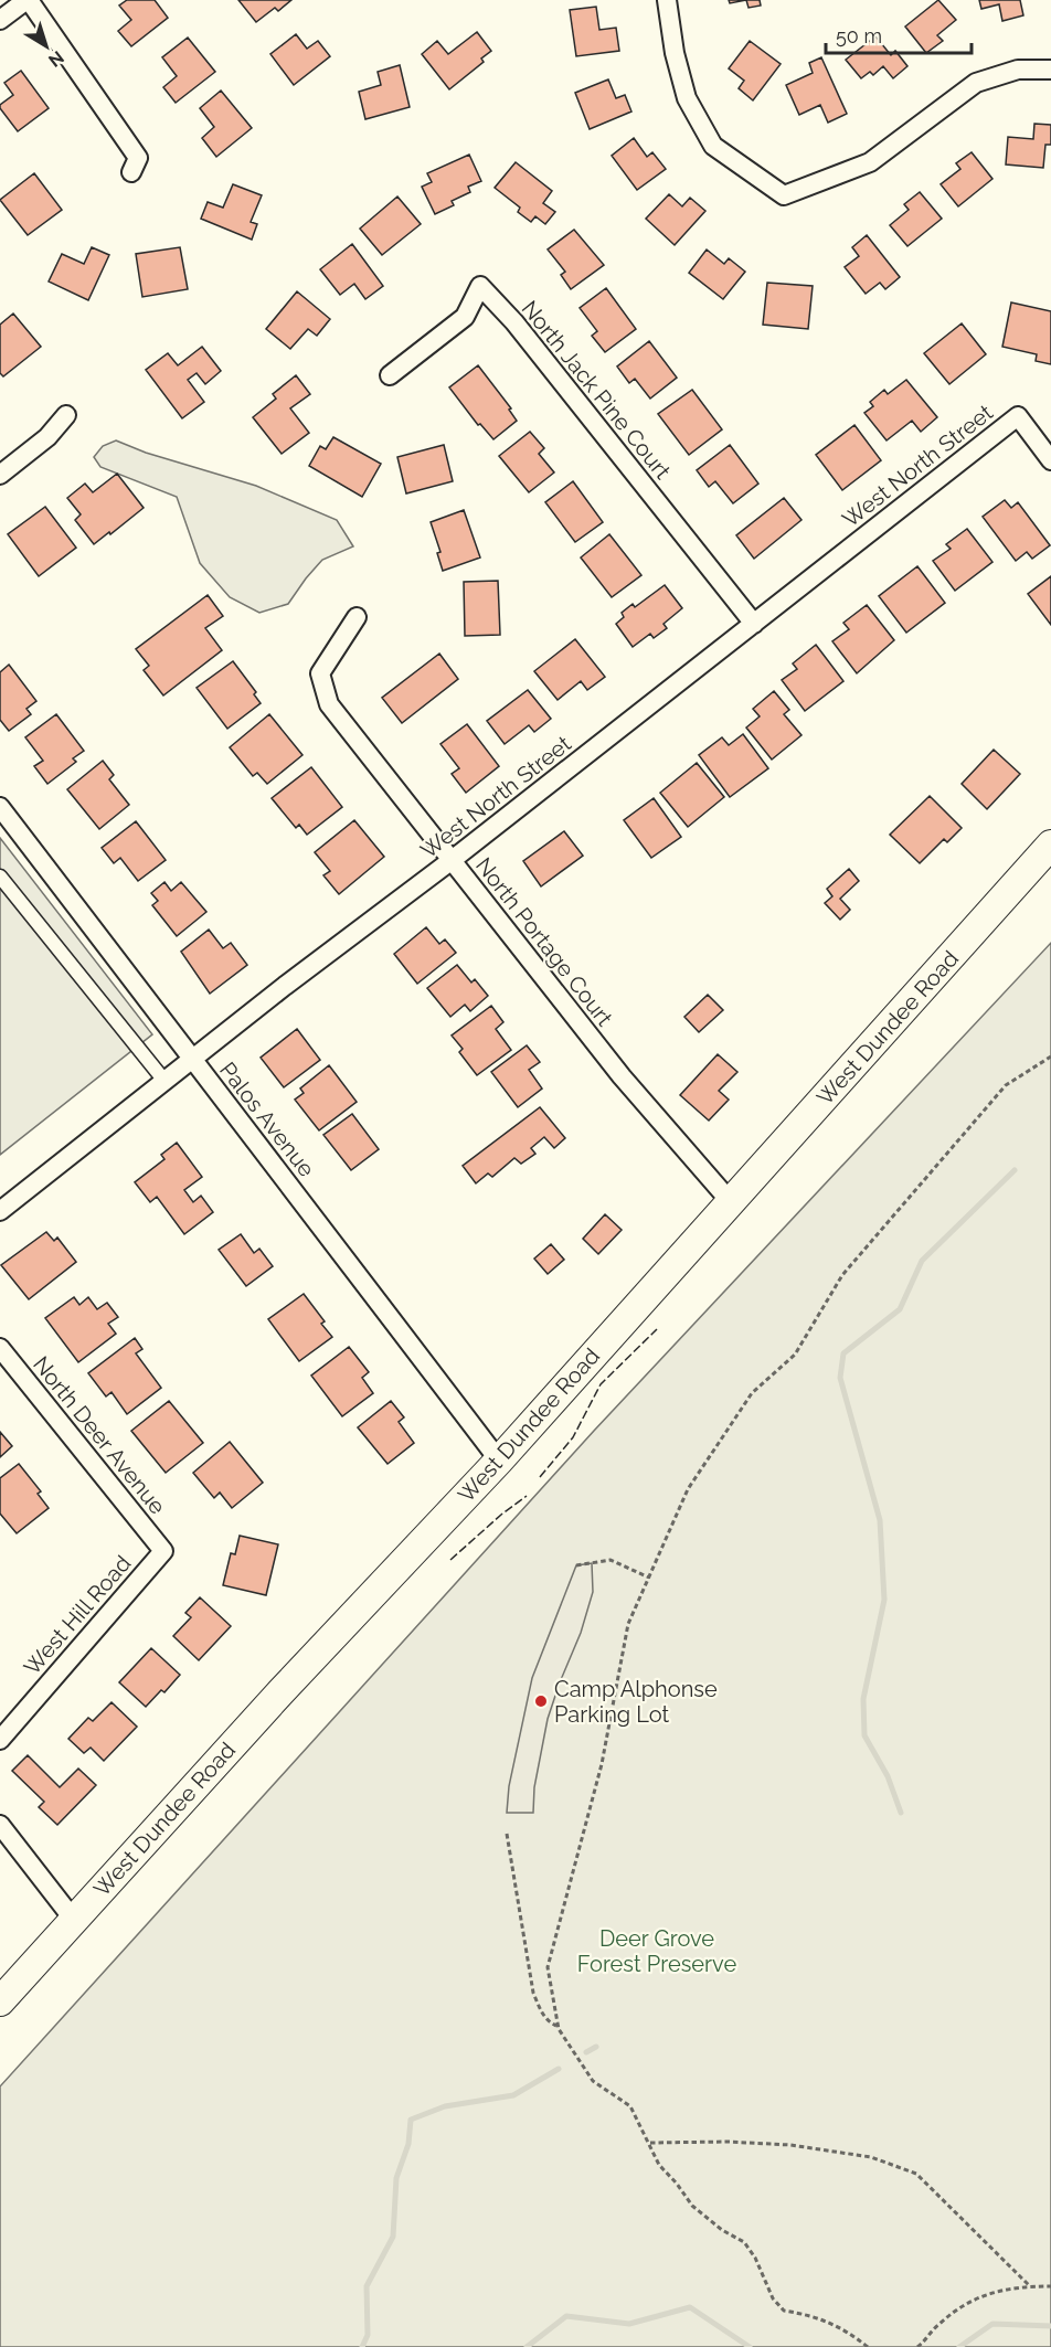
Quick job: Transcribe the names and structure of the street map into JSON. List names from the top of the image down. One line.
{"streets":{"main road":["West Dundee Road"],"street":["North Jack Pine Court","West North Street","North Portage Court","Palos Avenue","North Deer Avenue","West Hill Road"]},"crossings":[["North Jack Pine Court","West North Street"],["West North Street","North Portage Court"],["West North Street","Palos Avenue"],["North Portage Court","West Dundee Road"],["West Dundee Road","Palos Avenue"],["North Deer Avenue","West Hill Road"]],"parks":["Deer Grove Forest Preserve"],"places":["Camp Alphonse Parking Lot"],"scale_bar":"50 m","north":"bottom right"}
